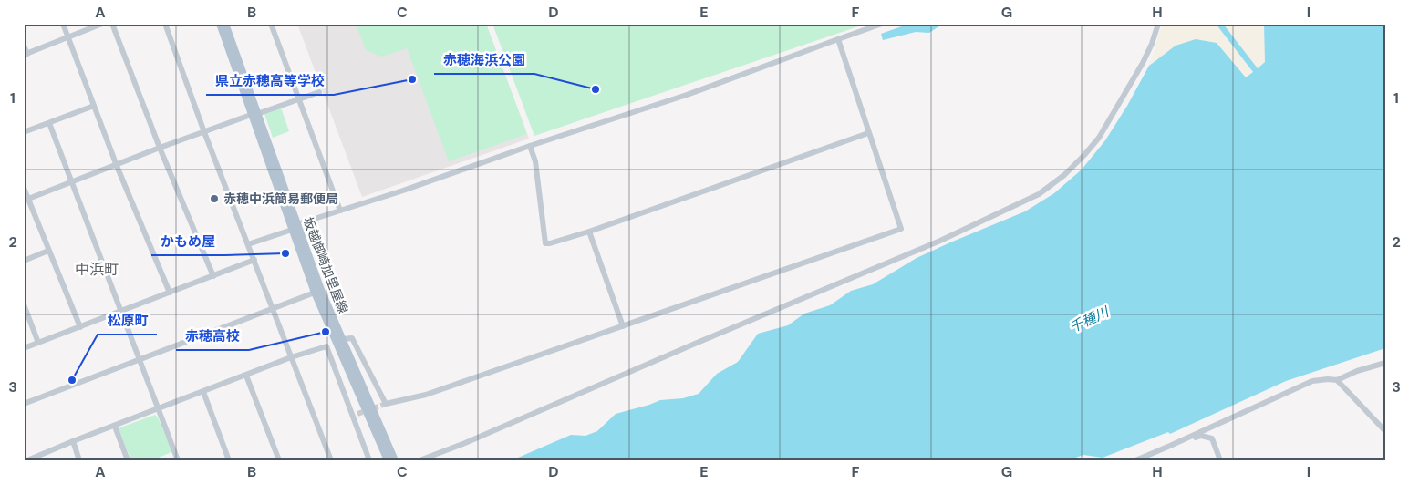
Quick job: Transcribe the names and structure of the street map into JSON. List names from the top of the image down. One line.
{"streets":{"main road":["坂越御崎加里屋線"]},"districts":["中浜町"],"water":["千種川"],"places":["県立赤穂高等学校","赤穂海浜公園","赤穂中浜簡易郵便局","かもめ屋","赤穂高校","松原町"],"grid":{"columns":["A","B","C","D","E","F","G","H","I"],"rows":["1","2","3"]}}
